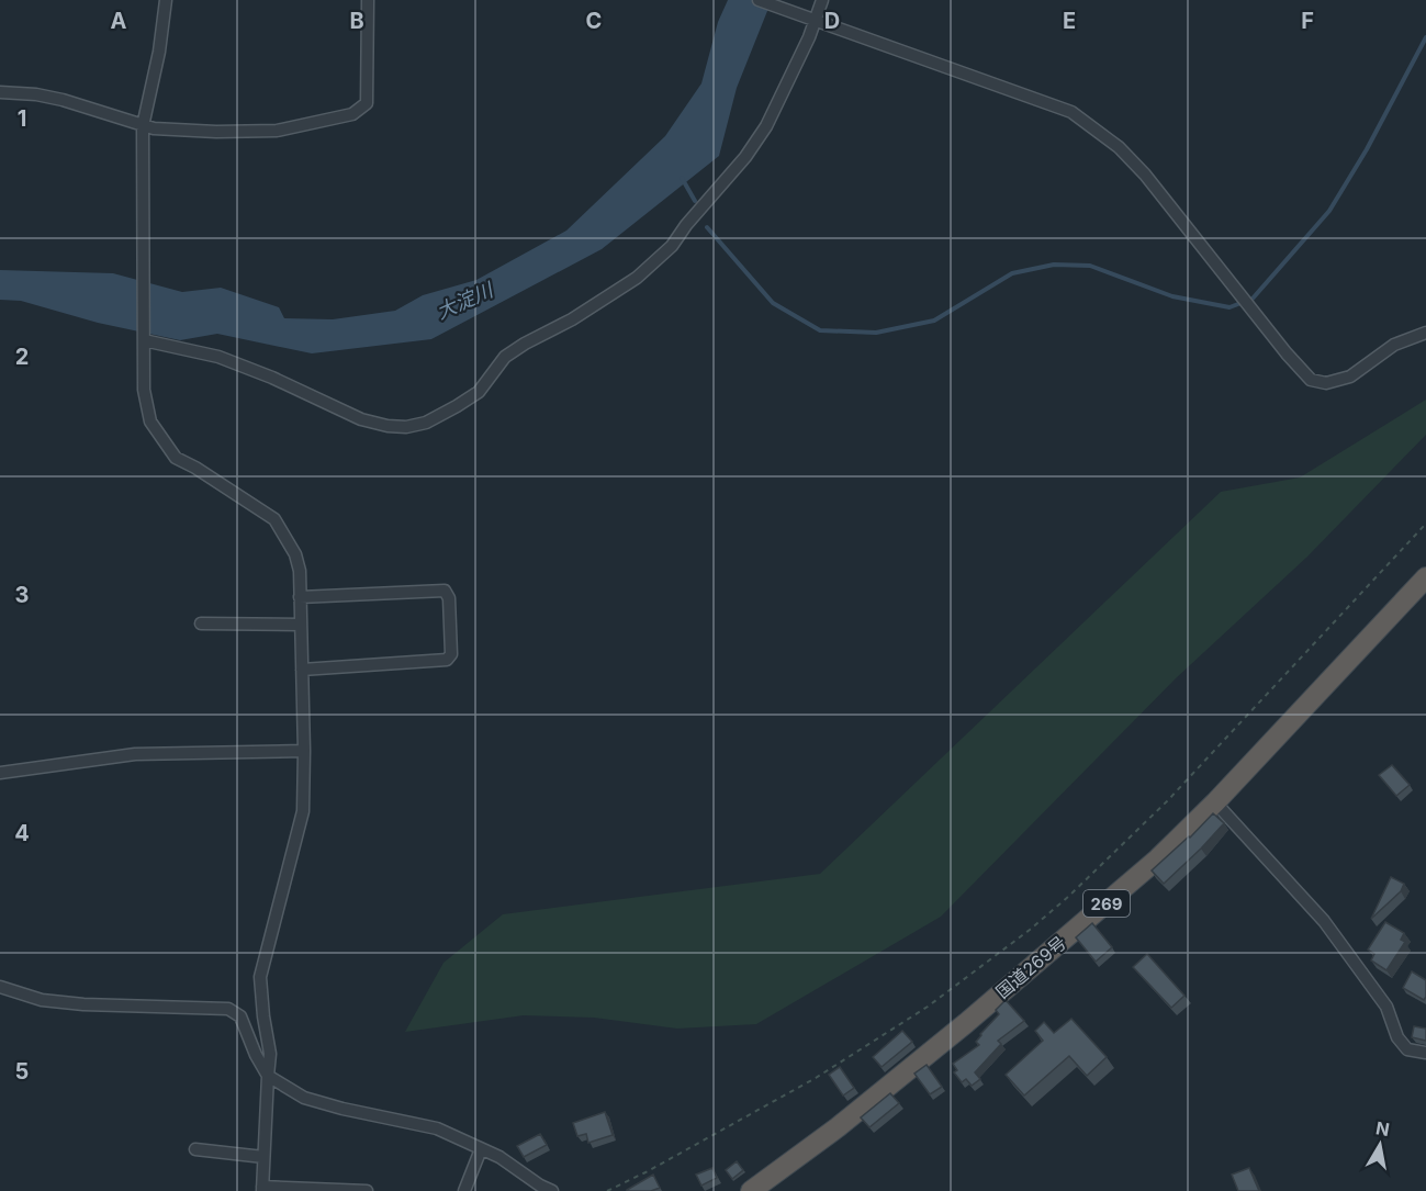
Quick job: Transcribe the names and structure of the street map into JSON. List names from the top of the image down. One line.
{"streets":{"highway":["269","国道269号"]},"water":["大淀川"],"north":"top","grid":{"columns":["A","B","C","D","E","F"],"rows":["1","2","3","4","5"]}}
